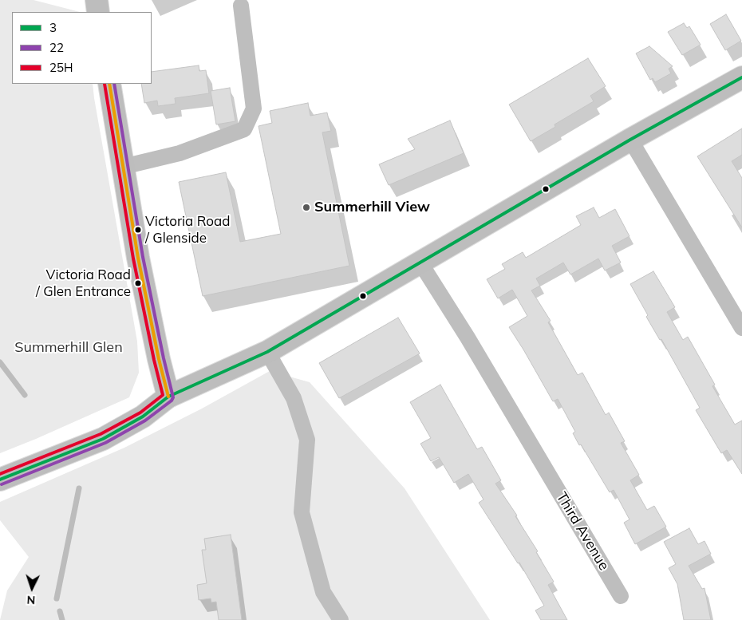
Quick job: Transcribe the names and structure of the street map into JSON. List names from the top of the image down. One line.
{"streets":{"street":["Third Avenue"]},"parks":["Summerhill Glen"],"places":["Summerhill View","Victoria Road / Glenside","Victoria Road / Glen Entrance"],"lines":["transit line 3","transit line 22","transit line 25H"],"legend":["3","22","25H"],"north":"bottom"}
